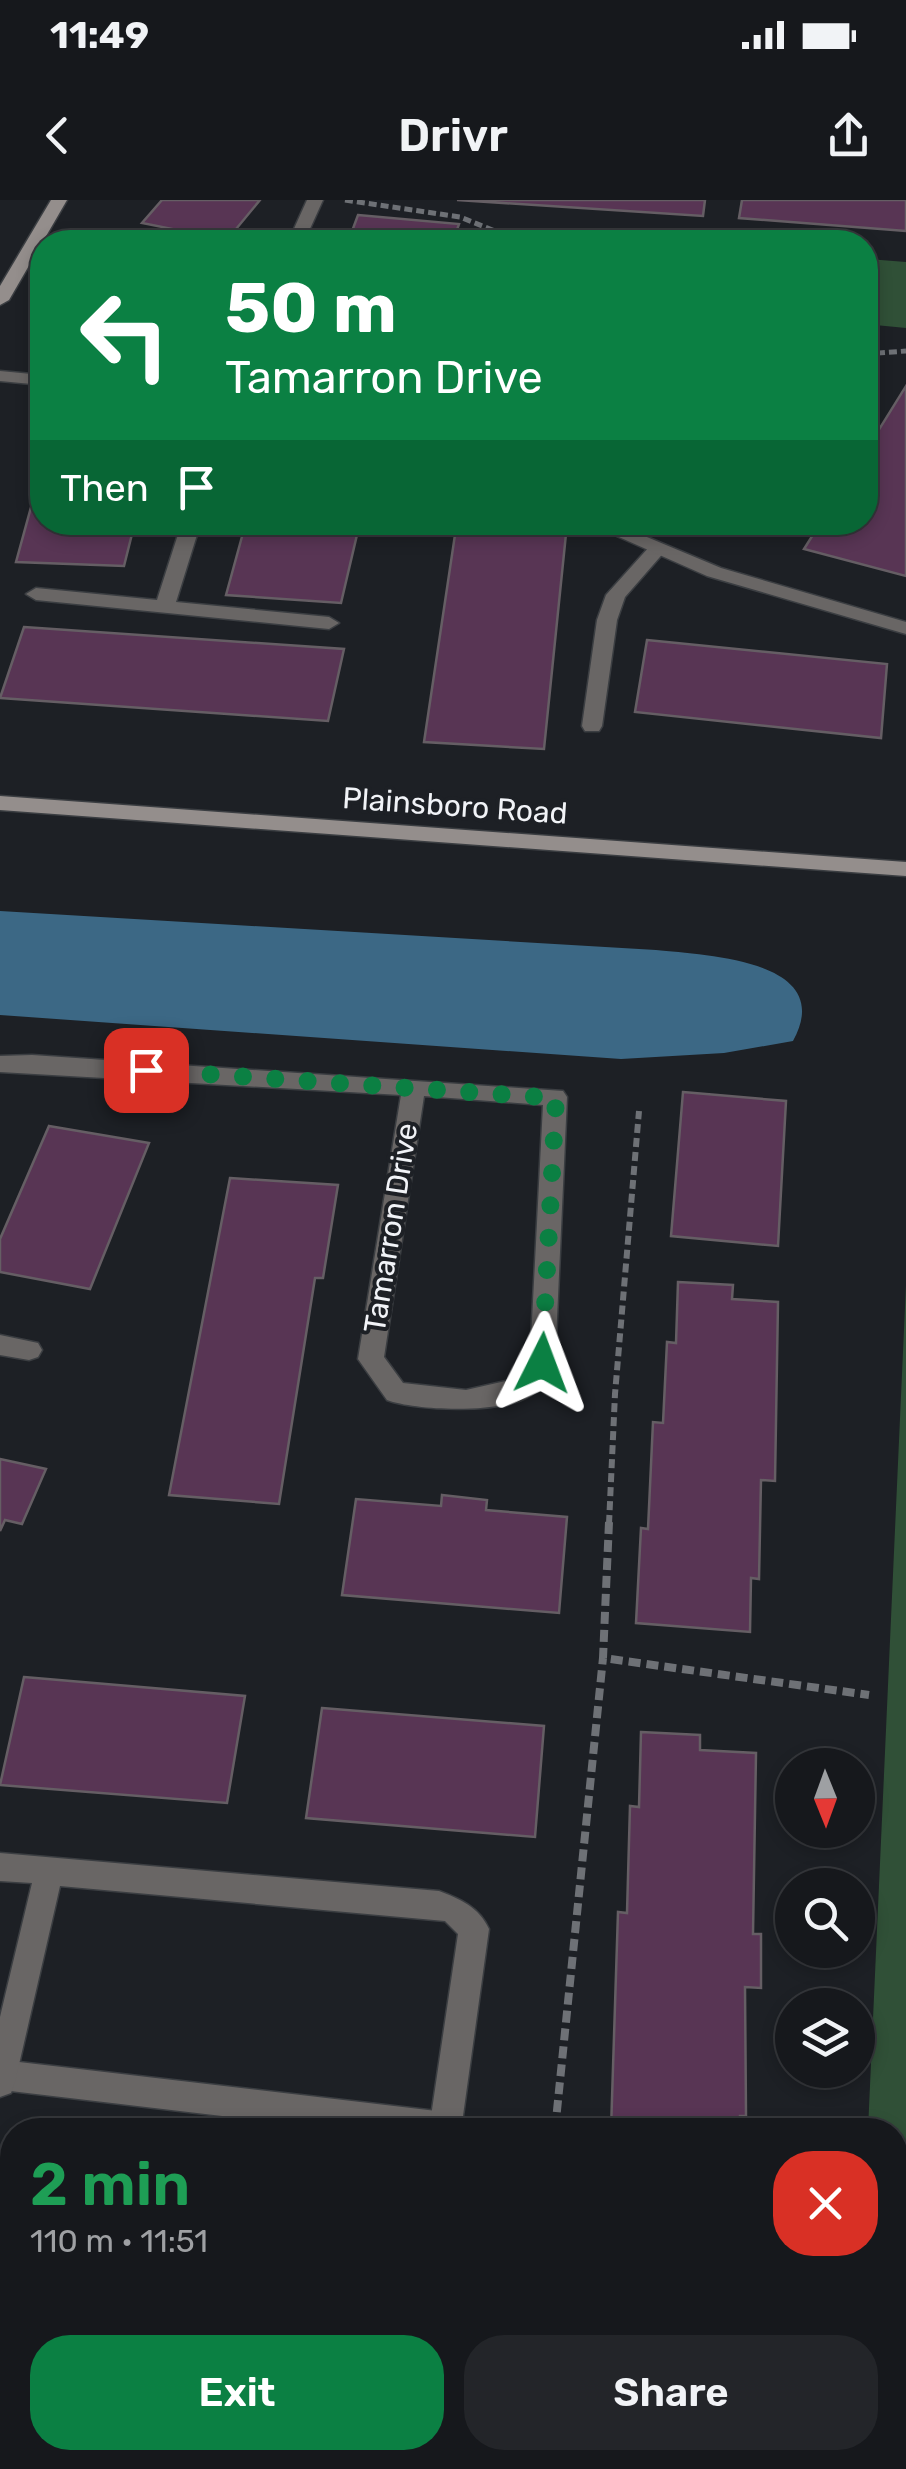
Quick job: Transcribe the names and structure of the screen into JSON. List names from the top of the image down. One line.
{"streets":{"street":["Plainsboro Road","Tamarron Drive"]},"north":"bottom","page":{"status":"11:49","header":"Drivr","turn":["50 m","Tamarron Drive"],"then":"Then","heading":["2 min","110 m · 11:51"],"buttons":["Exit","Share"]}}
